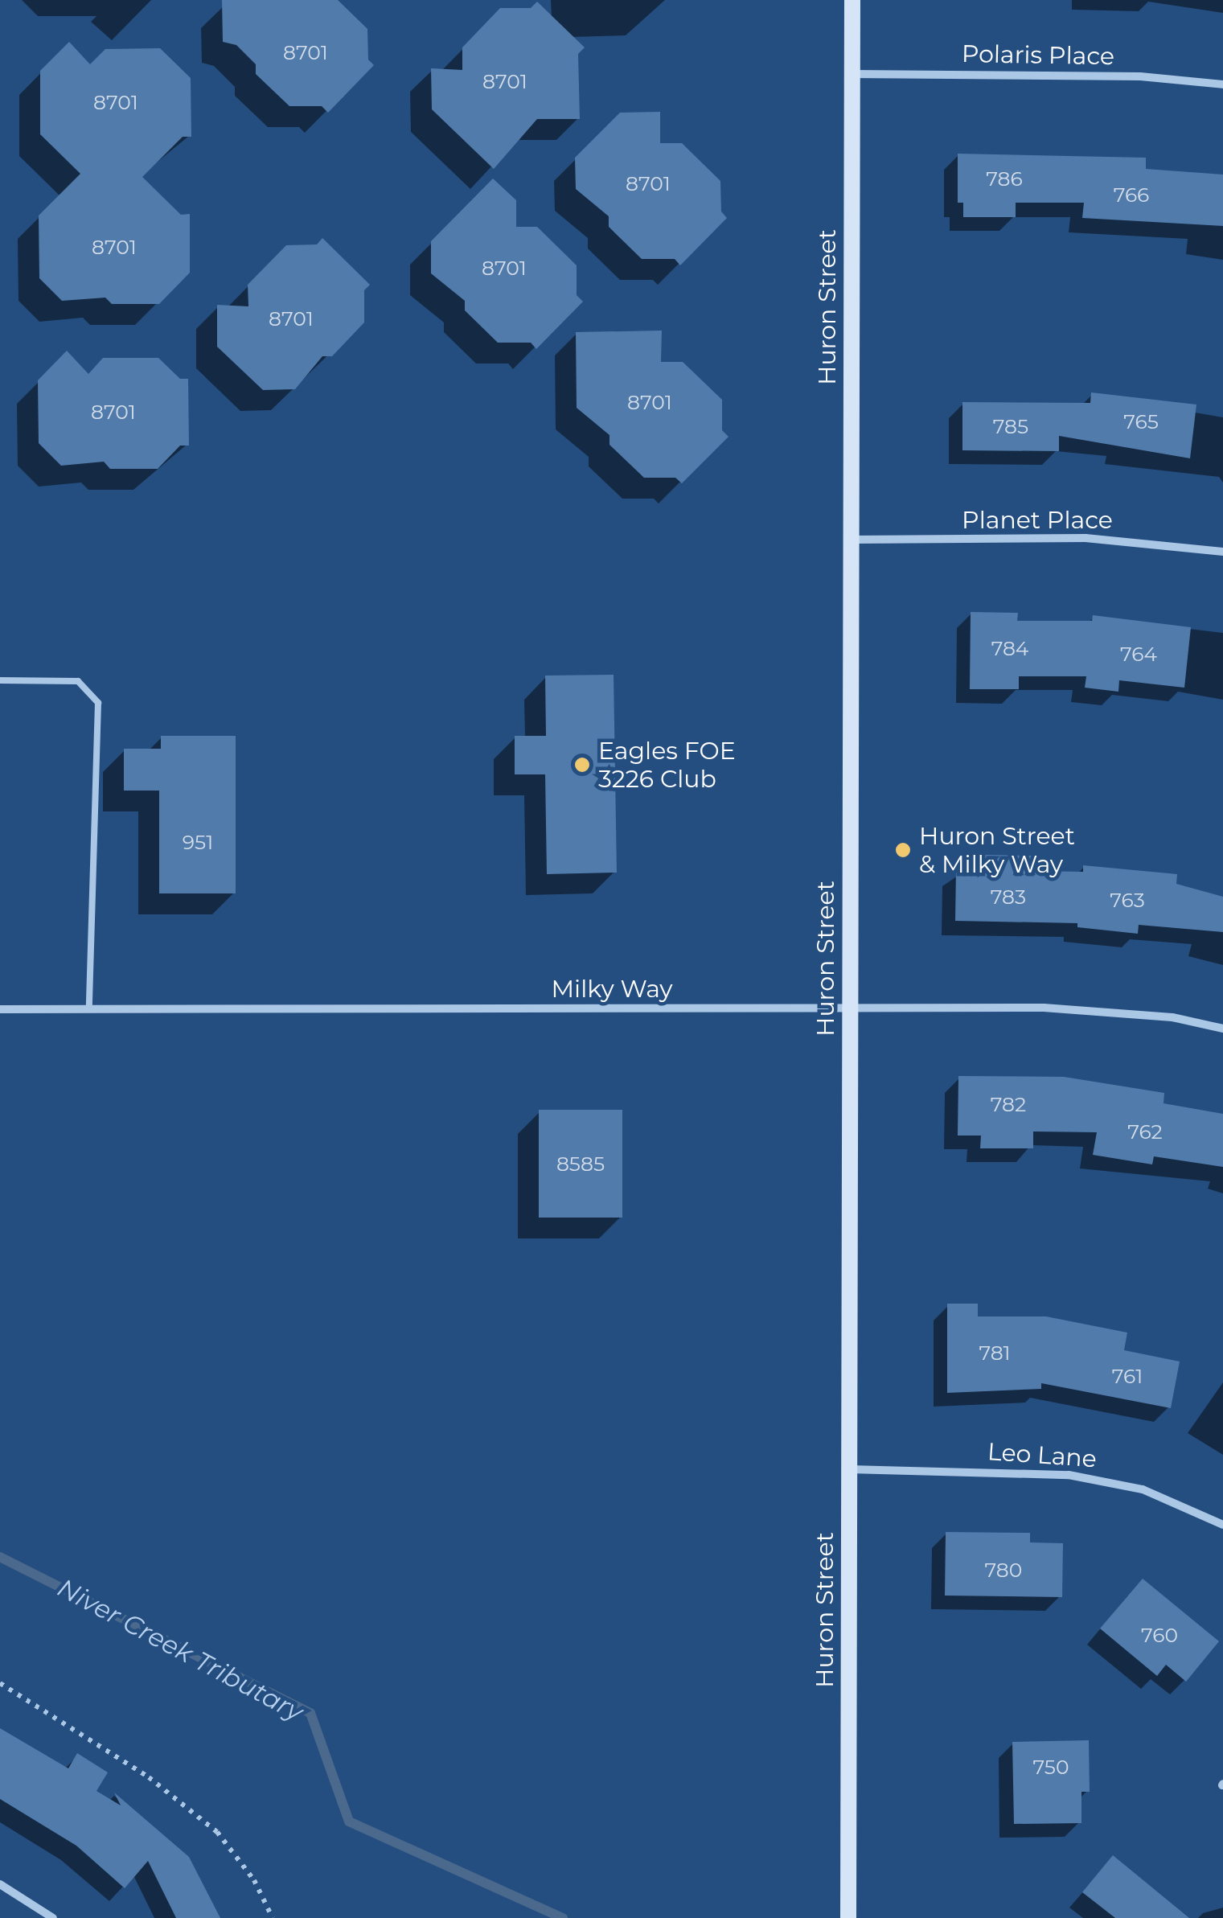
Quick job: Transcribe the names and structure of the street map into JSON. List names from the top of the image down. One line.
{"streets":{"main road":["Huron Street"],"street":["Polaris Place","Planet Place","Milky Way","Leo Lane"]},"crossings":[["Polaris Place","Huron Street"],["Huron Street","Planet Place"],["Huron Street","Milky Way"],["Huron Street","Leo Lane"]],"water":["Niver Creek Tributary"],"places":["Eagles FOE 3226 Club","Huron Street & Milky Way"],"house_numbers":["8701","8701","8701","786","8701","766","8701","8701","8701","8701","8701","765","785","784","764","951","783","763","782","762","8585","781","761","780","760","750"]}
